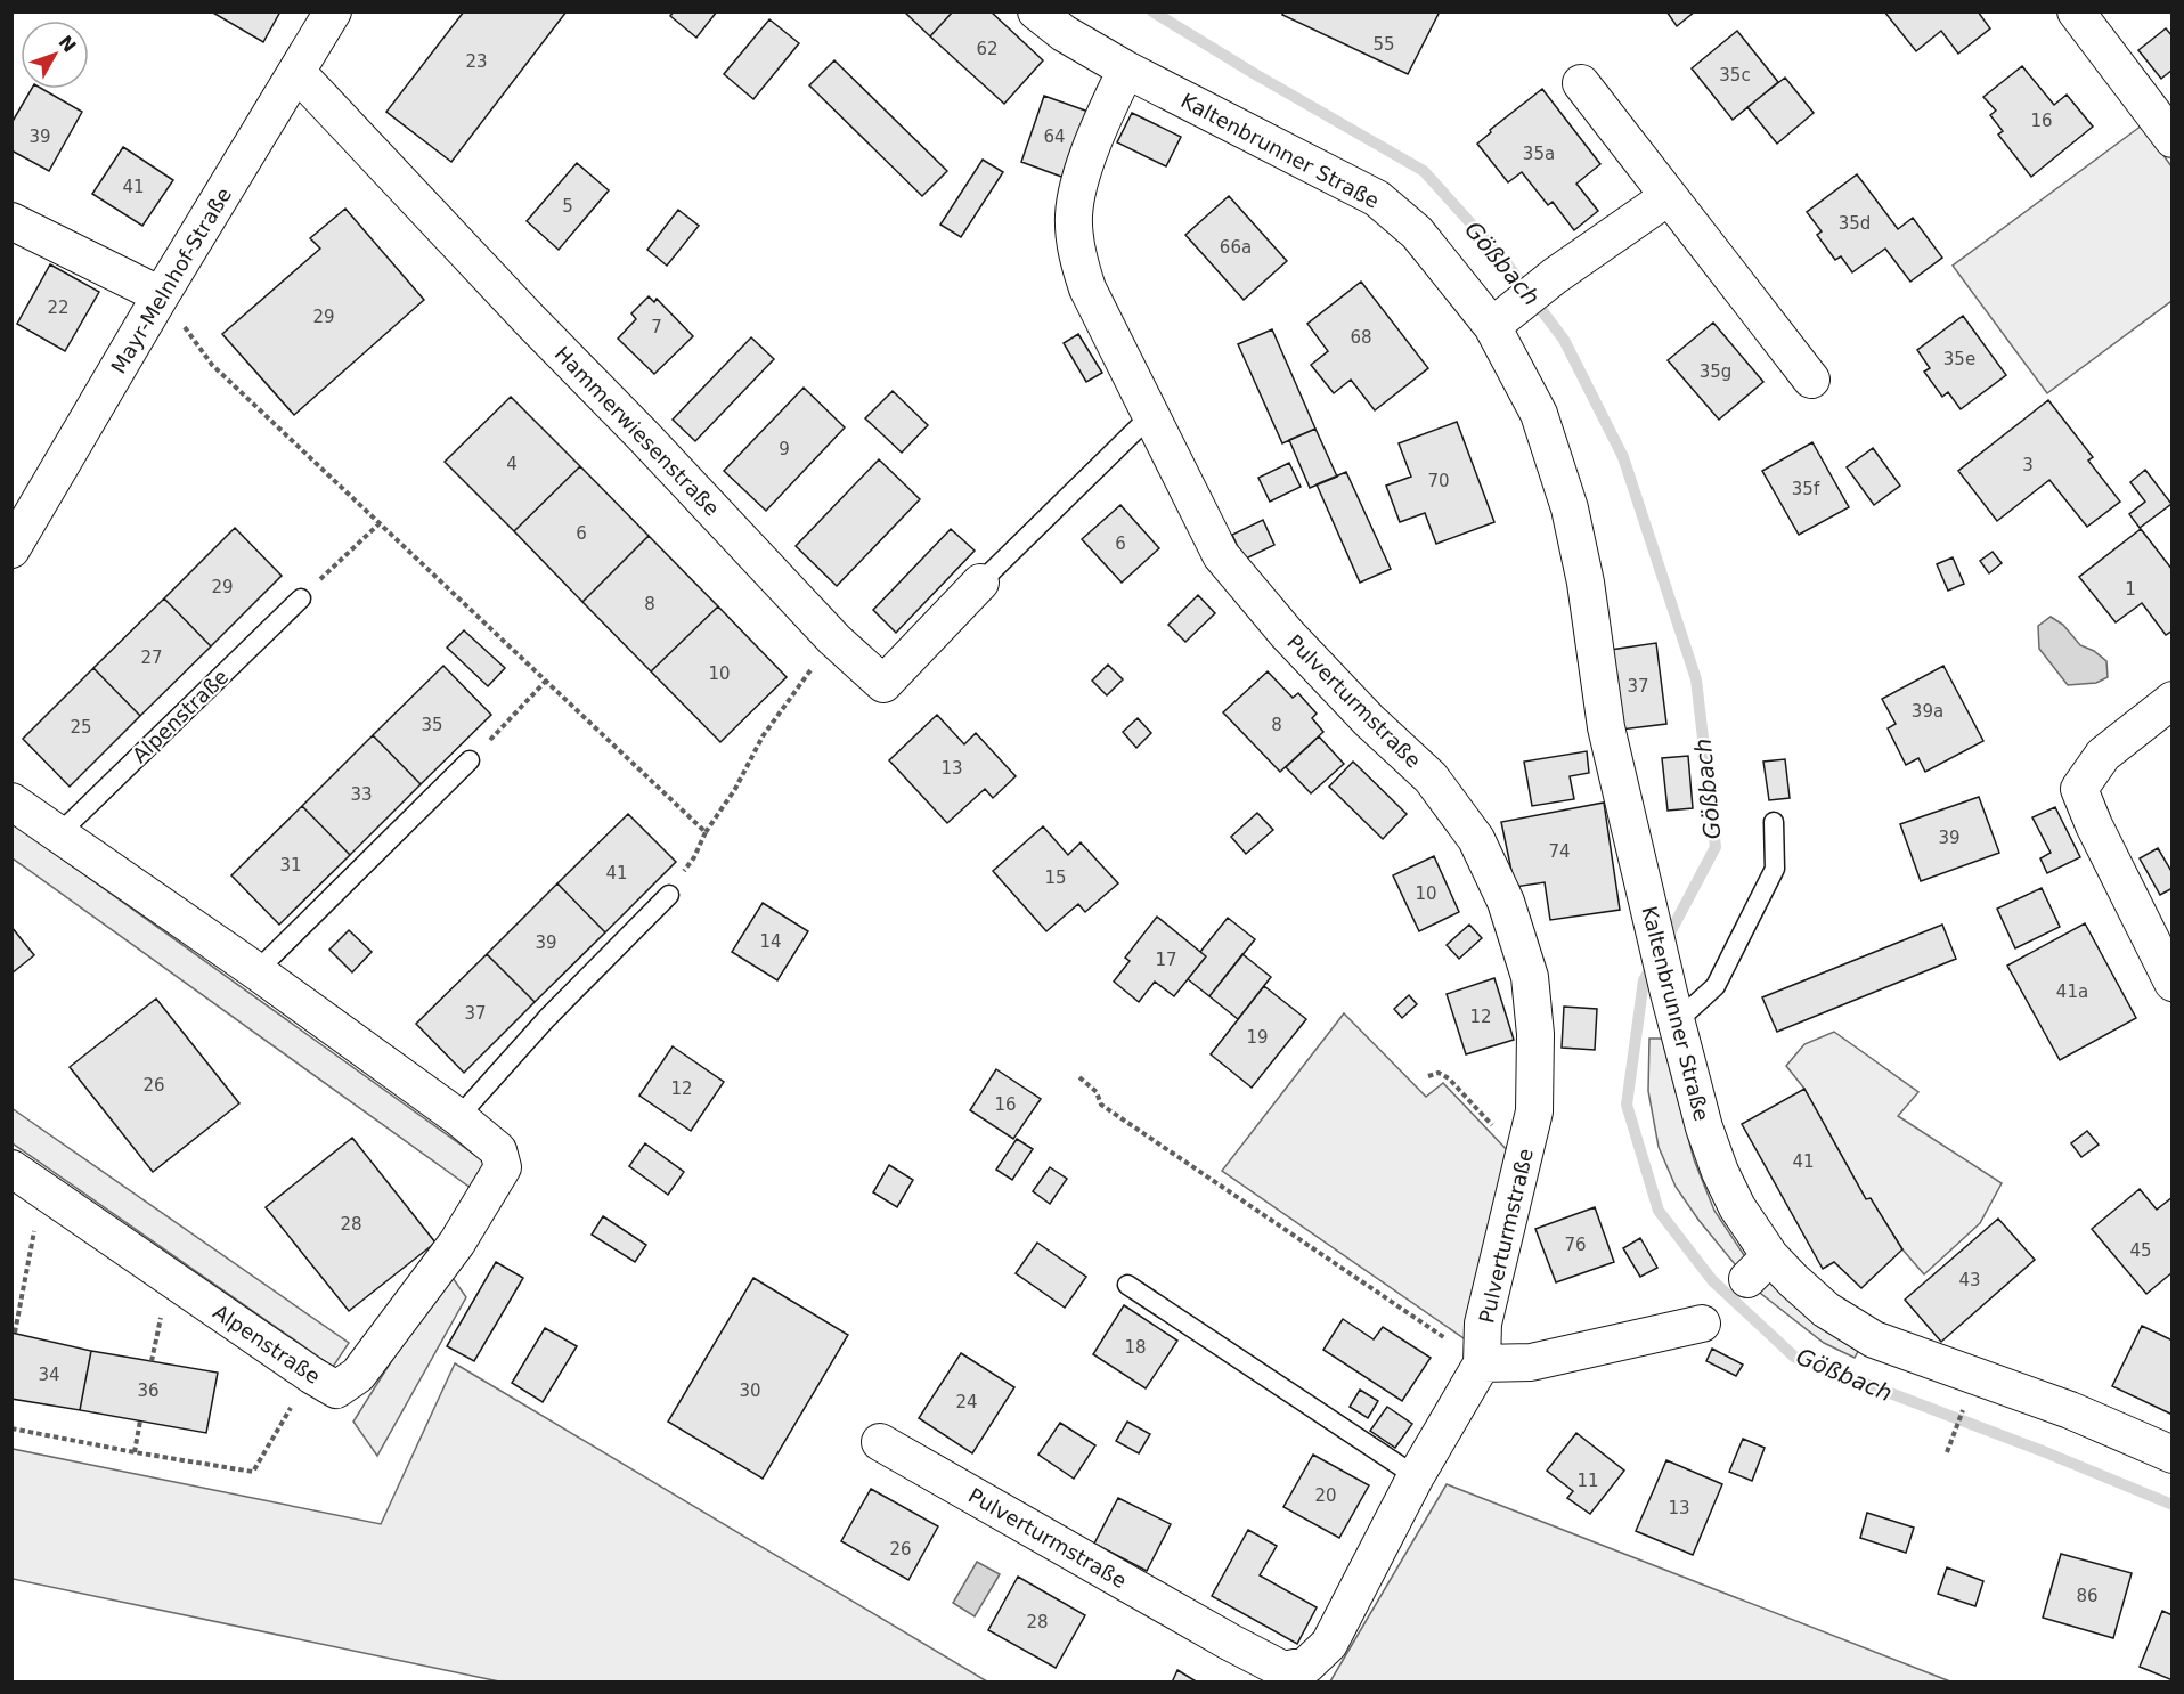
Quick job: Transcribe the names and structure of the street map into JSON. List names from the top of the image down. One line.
{"streets":{"street":["Kaltenbrunner Straße","Mayr-Melnhof-Straße","Hammerwiesenstraße","Pulverturmstraße","Alpenstraße"]},"crossings":[["Kaltenbrunner Straße","Pulverturmstraße"],["Mayr-Melnhof-Straße","Hammerwiesenstraße"]],"water":["Gößbach"],"house_numbers":["55","62","23","35c","16","39","64","35a","41","5","35d","66a","22","29","7","68","35e","35g","9","4","3","70","35f","6","6","29","1","8","27","10","37","39a","35","8","25","13","33","39","74","31","41","15","10","14","39","17","41a","37","12","19","26","12","16","41","28","76","45","43","18","34","36","30","24","11","20","13","26","86","28"],"north":"top right"}
